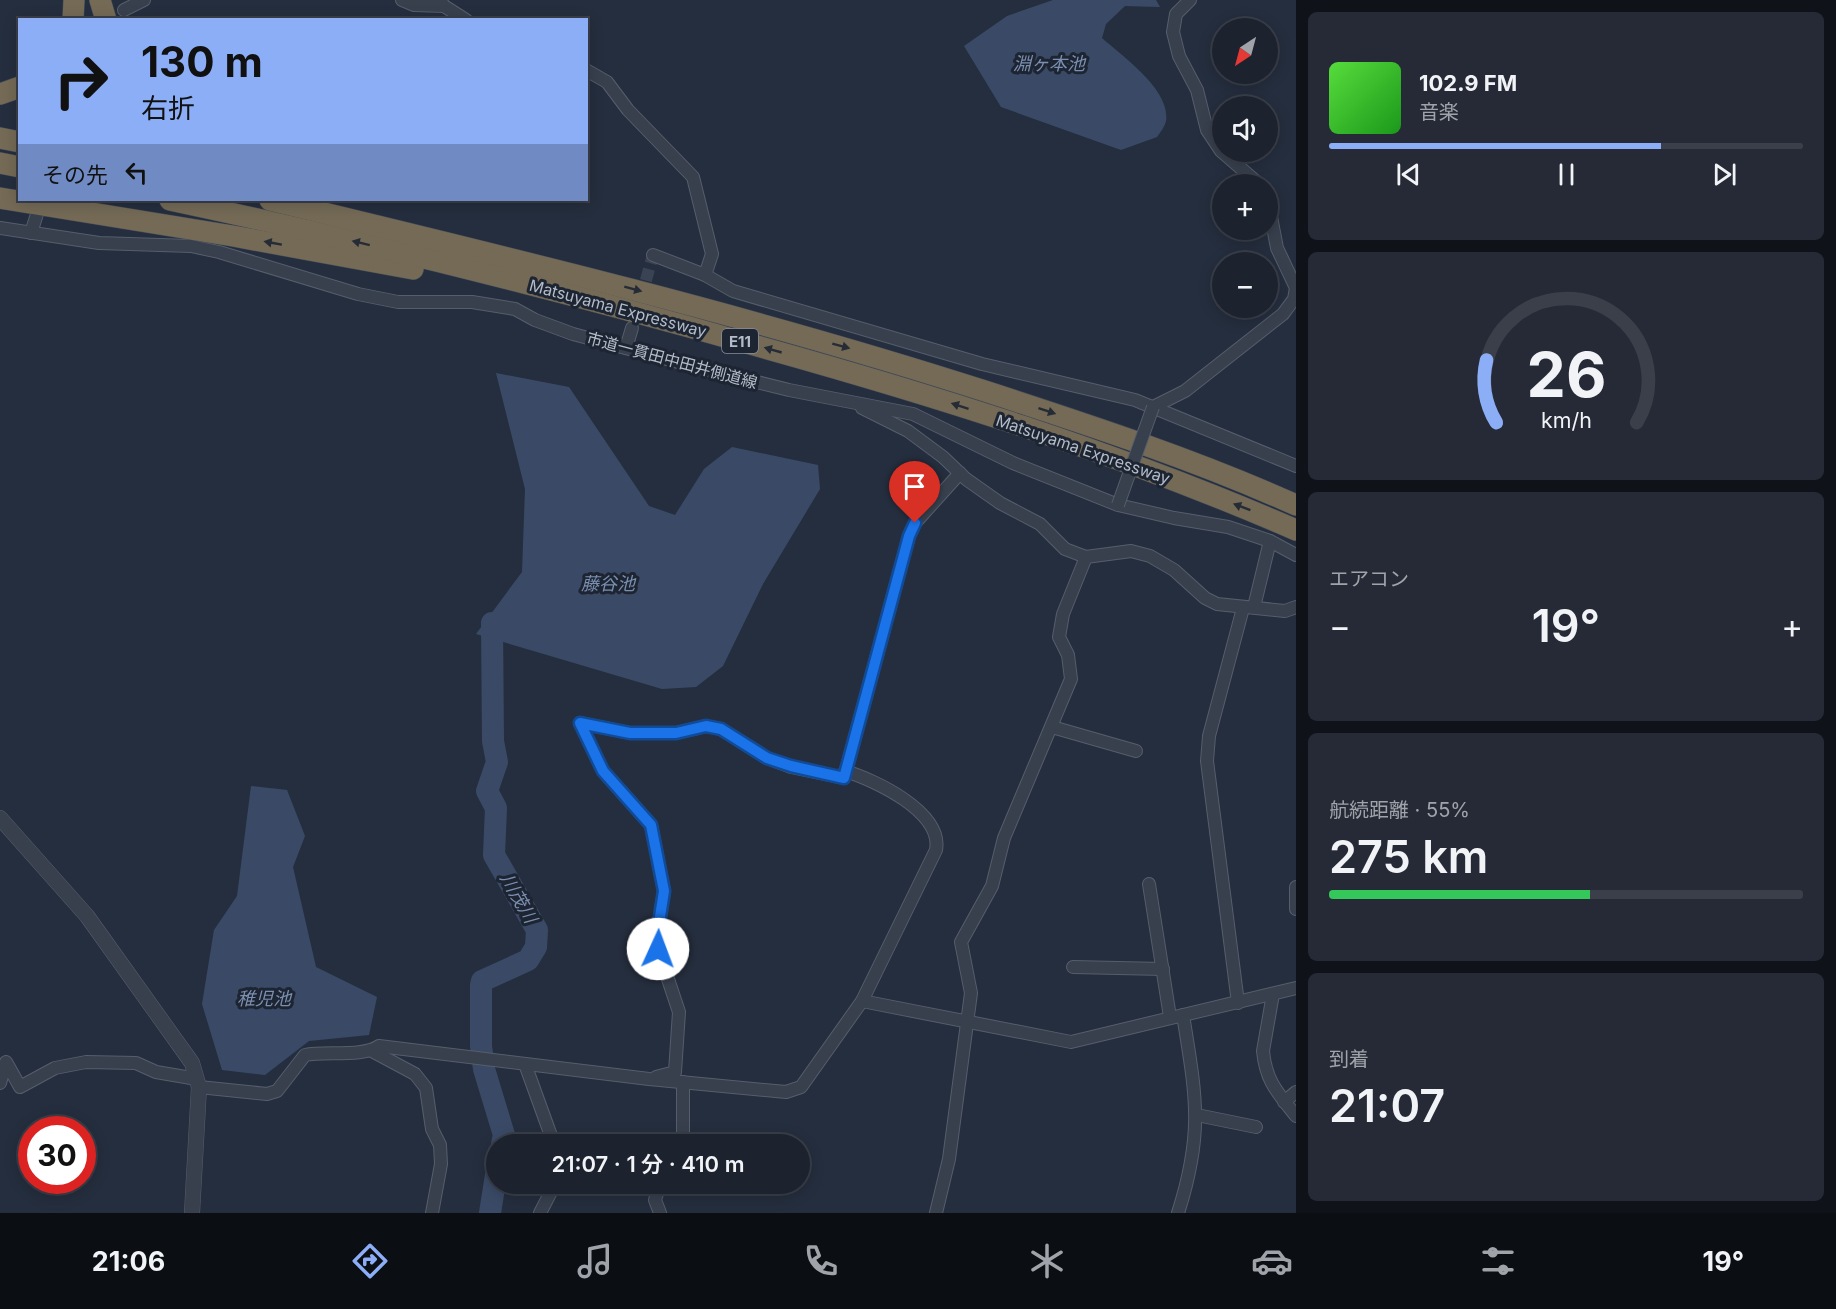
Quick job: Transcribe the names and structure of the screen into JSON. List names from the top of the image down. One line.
{"streets":{"highway":["Matsuyama Expressway","E11"],"street":["市道一貫田中田井側道線"]},"water":["淵ヶ本池","藤谷池","川茂川","稚児池"],"north":"bottom left","page":{"map_buttons":["+","−"],"turn":["130 m","右折"],"song":["102.9 FM","音楽"],"then":"その先","tile":["エアコン",["航続距離 · 55%","275 km"],["到着","21:07"]],"heat":["−","19°","+"],"limit":"30","trip":"21:07 · 1 分 · 410 m","tabs":["21:06","19°"],"gauge":["26","km/h"]}}
